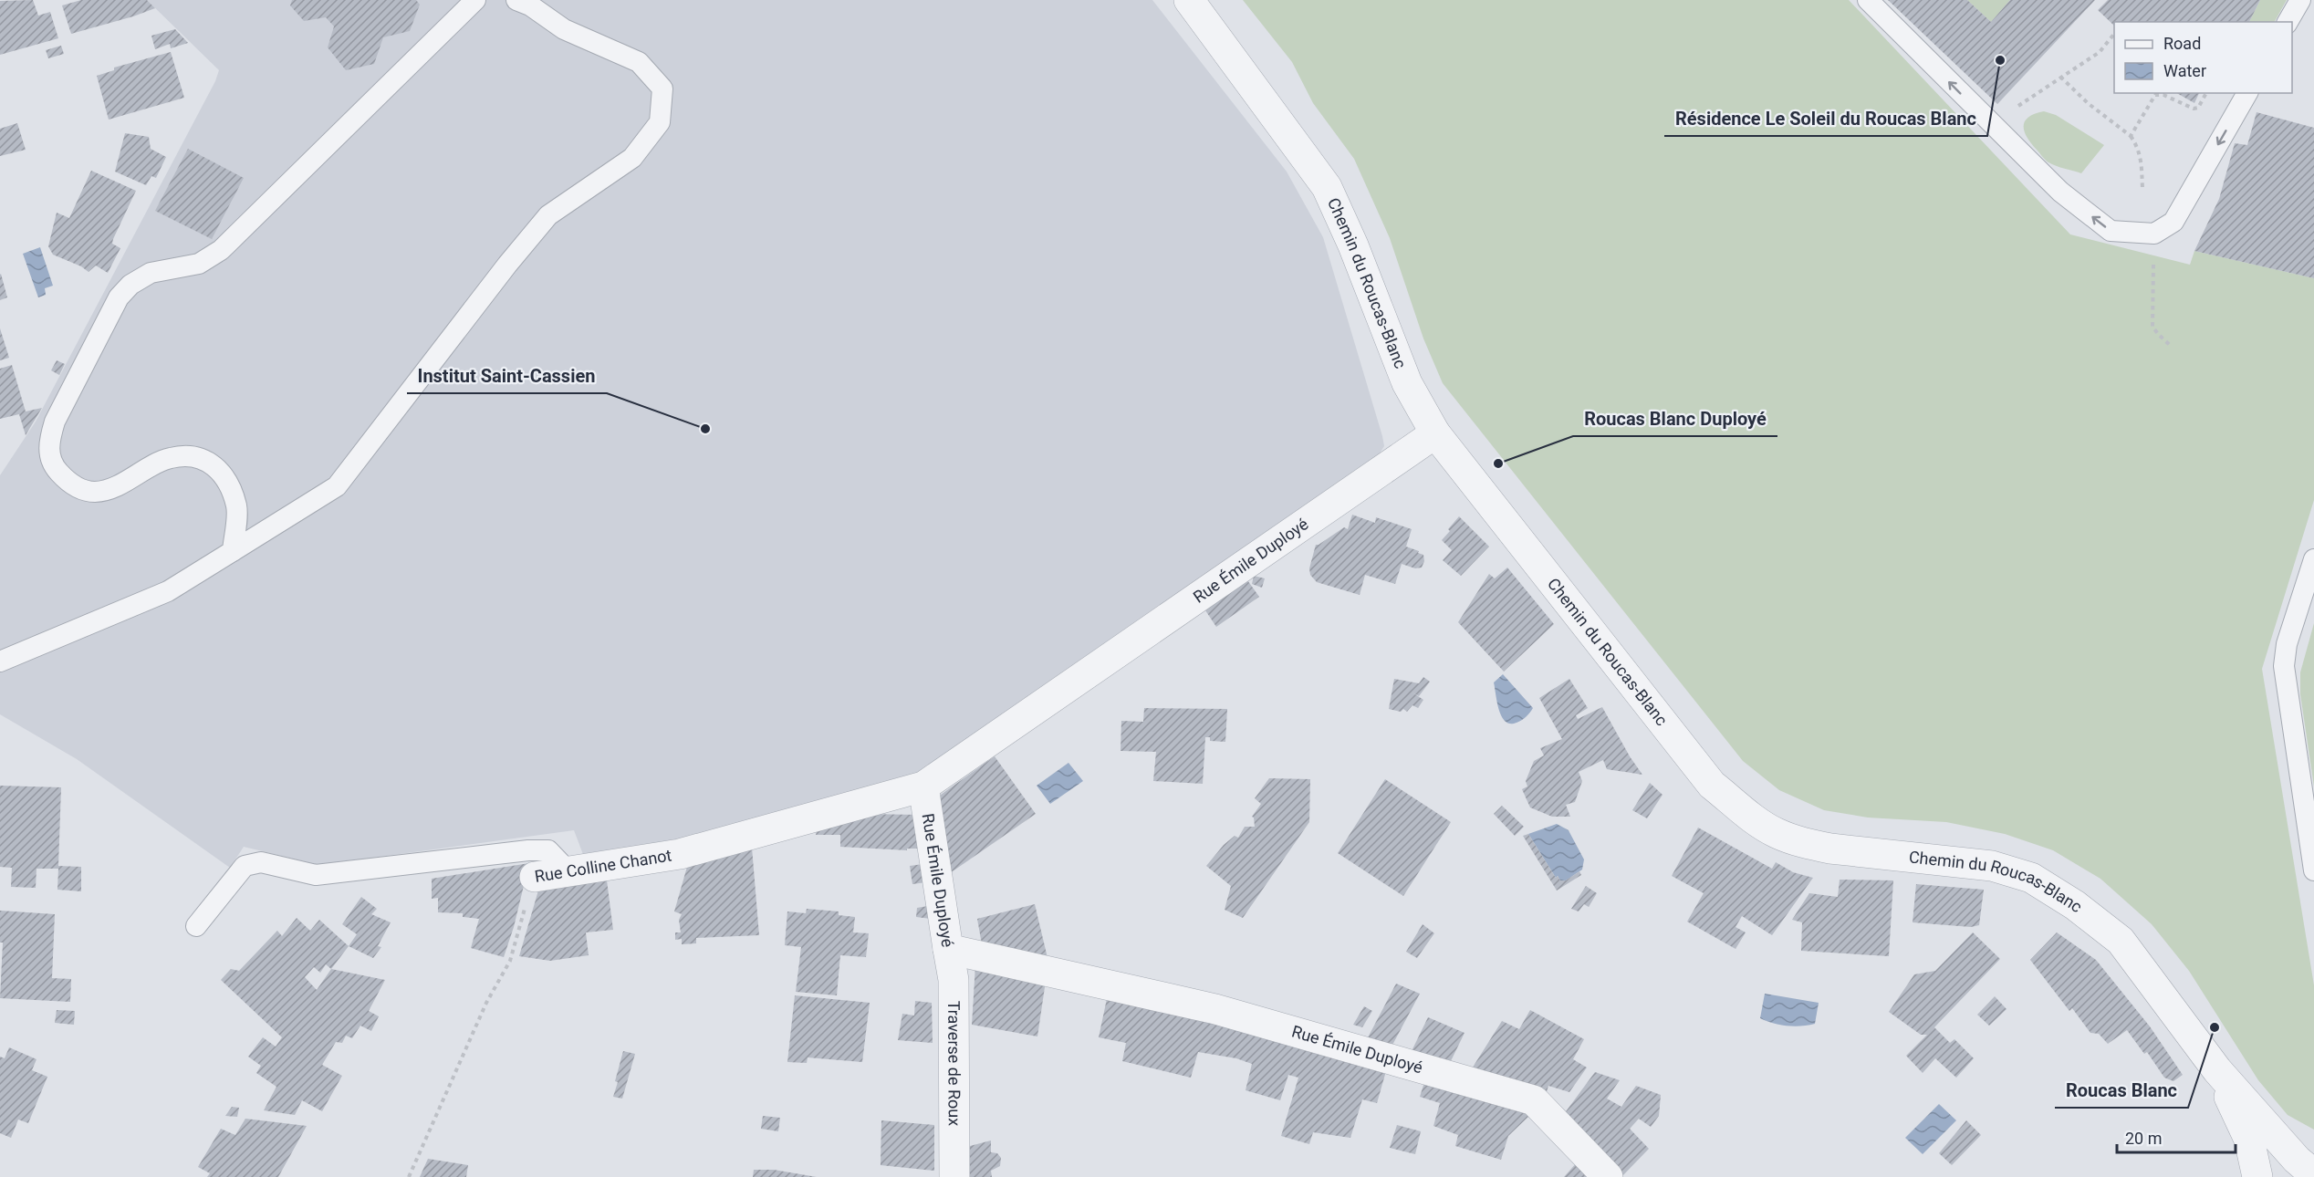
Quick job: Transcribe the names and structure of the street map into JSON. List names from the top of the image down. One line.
{"streets":{"street":["Chemin du Roucas-Blanc","Rue Émile Duployé","Rue Colline Chanot","Traverse de Roux"]},"crossings":[["Chemin du Roucas-Blanc","Rue Émile Duployé"],["Rue Émile Duployé","Rue Colline Chanot"],["Rue Émile Duployé","Traverse de Roux"]],"places":["Résidence Le Soleil du Roucas Blanc","Institut Saint-Cassien","Roucas Blanc Duployé","Roucas Blanc"],"legend":["Road","Water"],"scale_bar":"20 m"}
